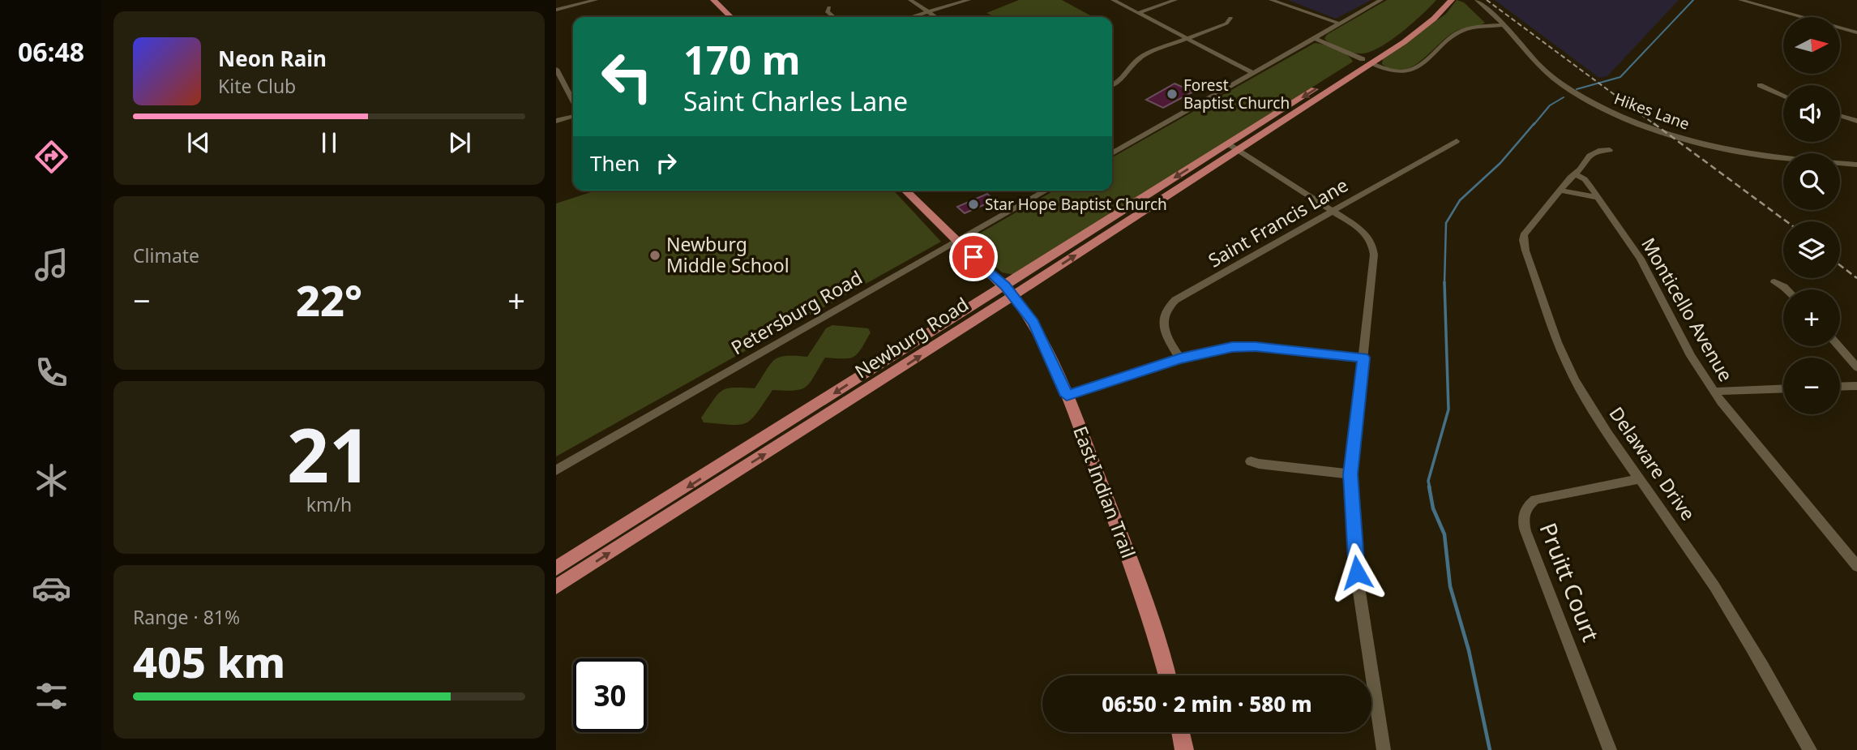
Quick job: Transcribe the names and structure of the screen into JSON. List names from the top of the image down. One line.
{"streets":{"main road":["Newburg Road","East Indian Trail"],"street":["Hikes Lane","Saint Francis Lane","Monticello Avenue","Petersburg Road","Delaware Drive","Pruitt Court"]},"crossings":[["Monticello Avenue","Delaware Drive"],["Petersburg Road","East Indian Trail"],["Newburg Road","East Indian Trail"],["Delaware Drive","Pruitt Court"]],"places":["Forest Baptist Church","Star Hope Baptist Church","Newburg Middle School"],"north":"right","page":{"tabs":"06:48","map_buttons":["+","−"],"turn":["170 m","Saint Charles Lane"],"song":["Neon Rain","Kite Club"],"then":"Then","tile":["Climate",["21","km/h"],["Range · 81%","405 km"]],"heat":["−","22°","+"],"limit":"30","trip":"06:50 · 2 min · 580 m"}}
